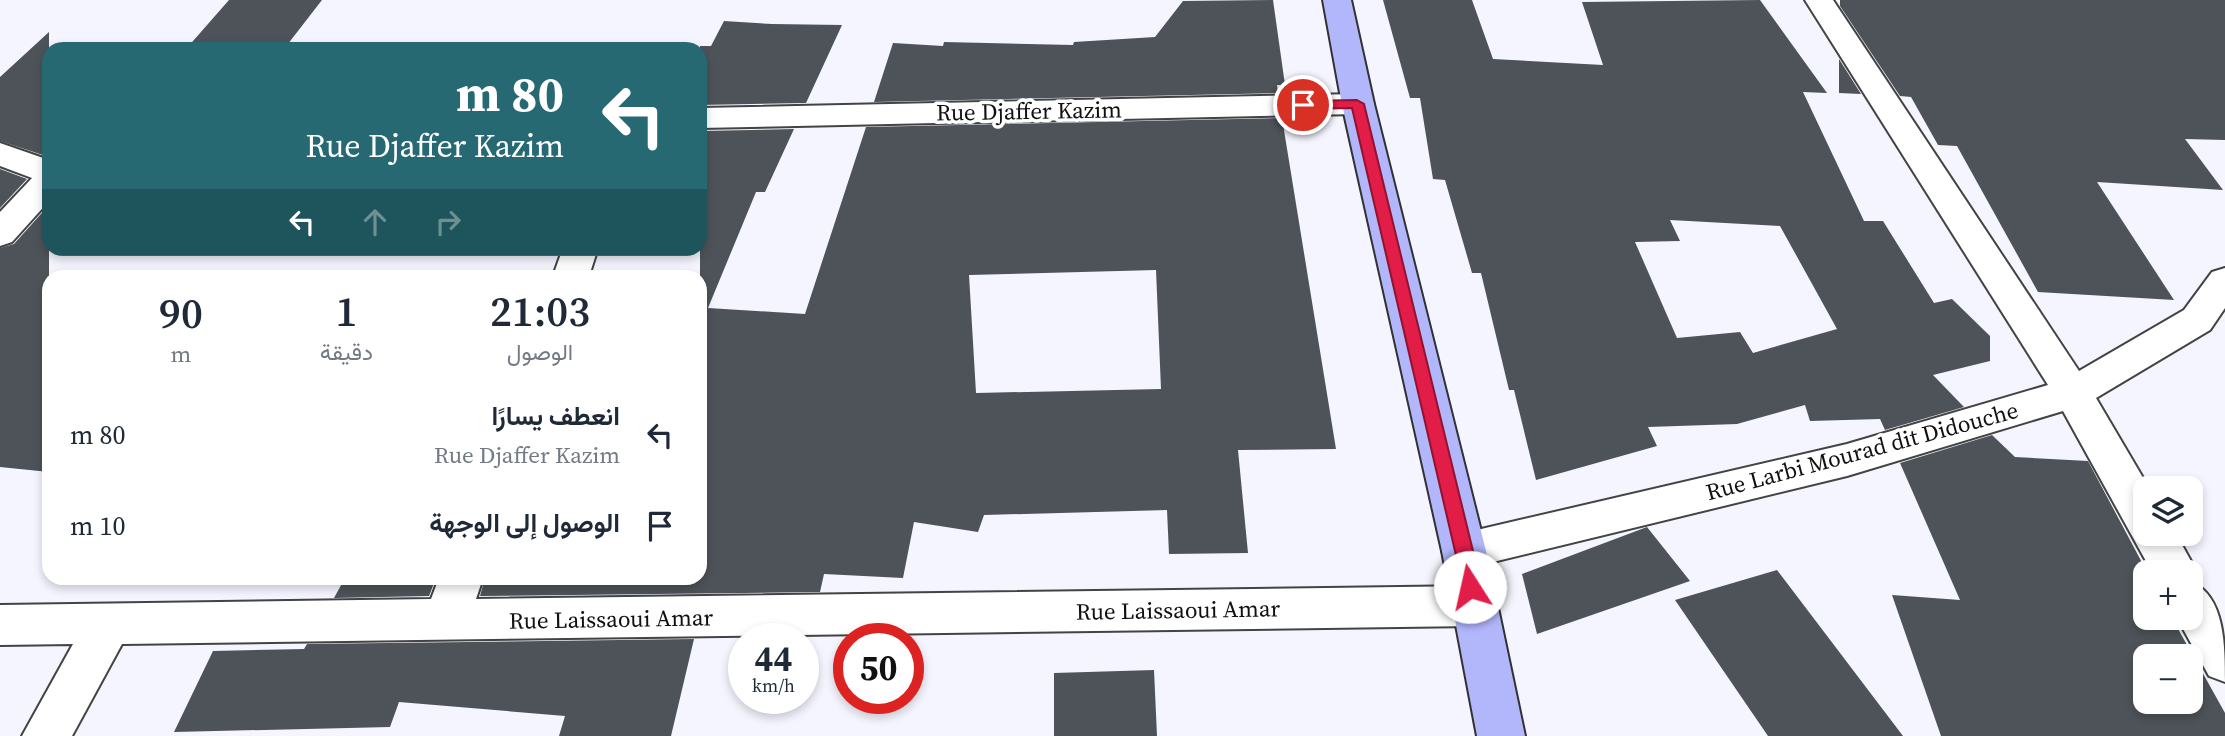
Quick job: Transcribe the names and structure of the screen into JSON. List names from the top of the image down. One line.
{"streets":{"street":["Rue Djaffer Kazim","Rue Larbi Mourad dit Didouche","Rue Laissaoui Amar"]},"page":{"turn":["80 m","Rue Djaffer Kazim"],"eta":["21:03","الوصول","1","دقيقة","90","m"],"list":[{"name":"انعطف يسارًا","note":"Rue Djaffer Kazim","value":"80 m"},{"name":"الوصول إلى الوجهة","value":"10 m"}],"map_buttons":["+","−"],"speed":"44 km/h","limit":"50"}}
